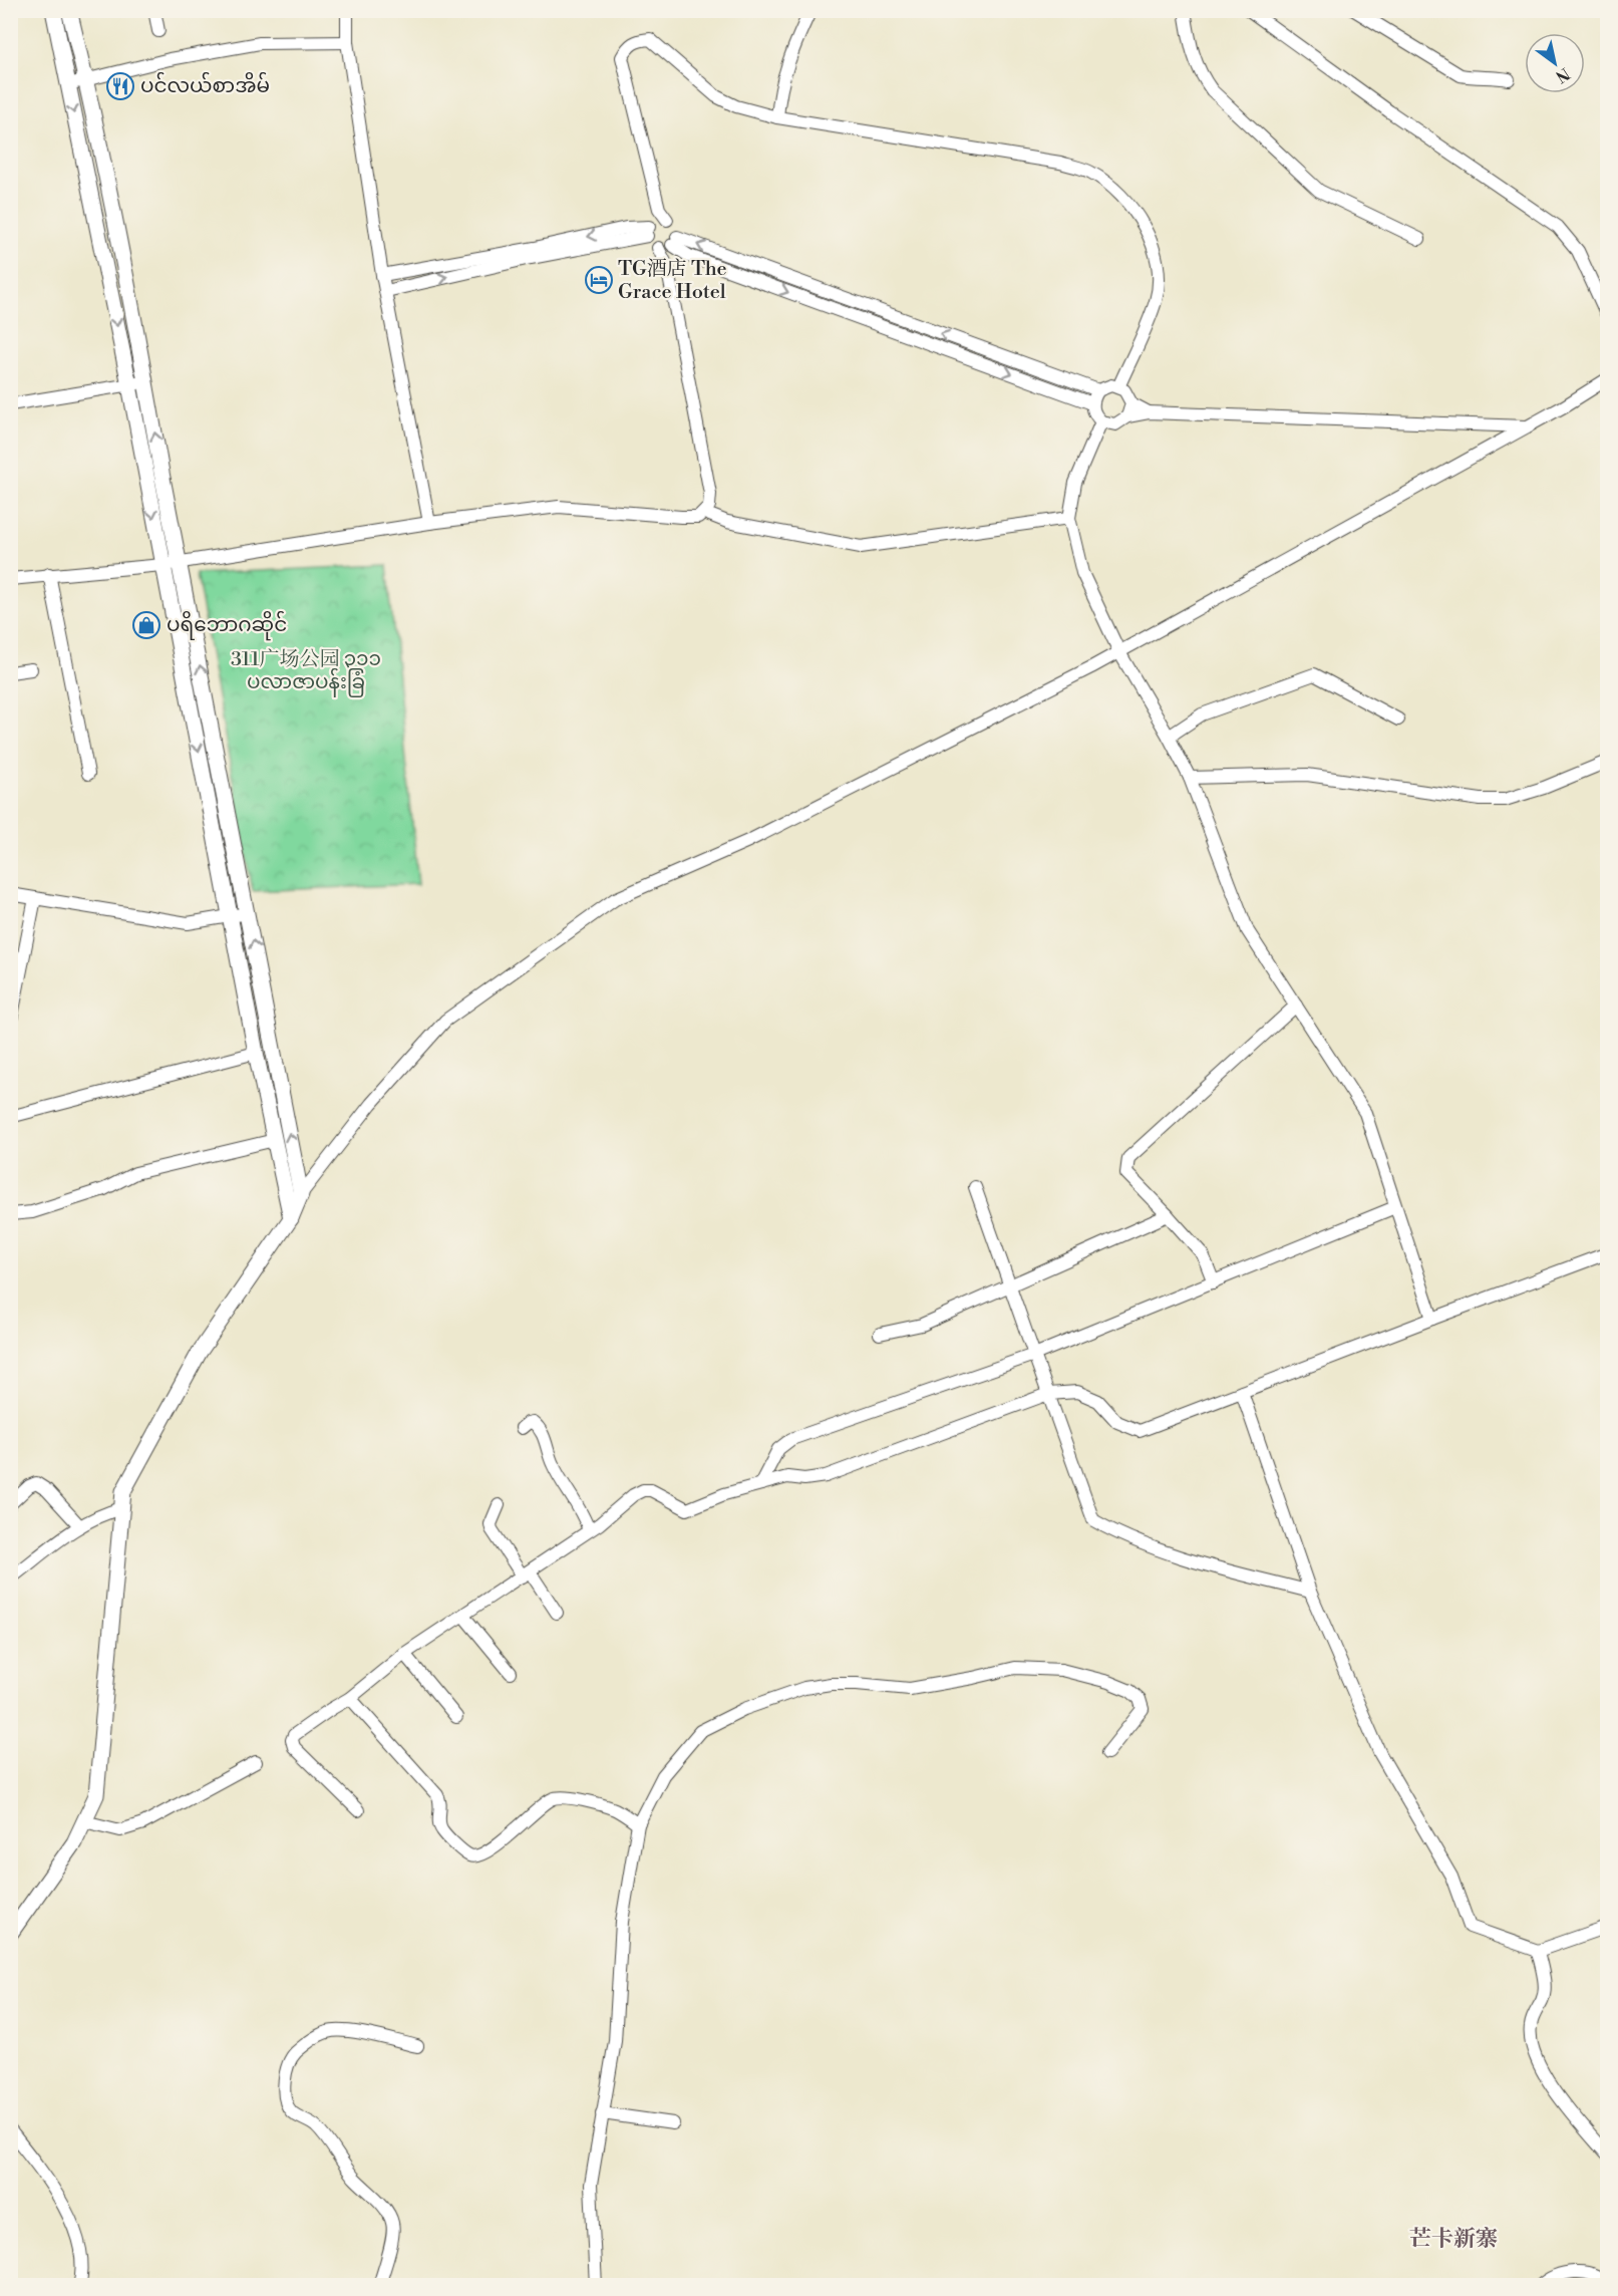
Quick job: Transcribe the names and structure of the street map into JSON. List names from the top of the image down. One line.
{"districts":["芒卡新寨"],"parks":["311广场公园 ၃၁၁ ပလာဇာပန်းခြံ"],"places":{"restaurant":["ပင်လယ်စာအိမ်"],"hotel":["TG酒店 The Grace Hotel"],"shop":["ပရိဘောဂဆိုင်"]},"north":"bottom right"}
